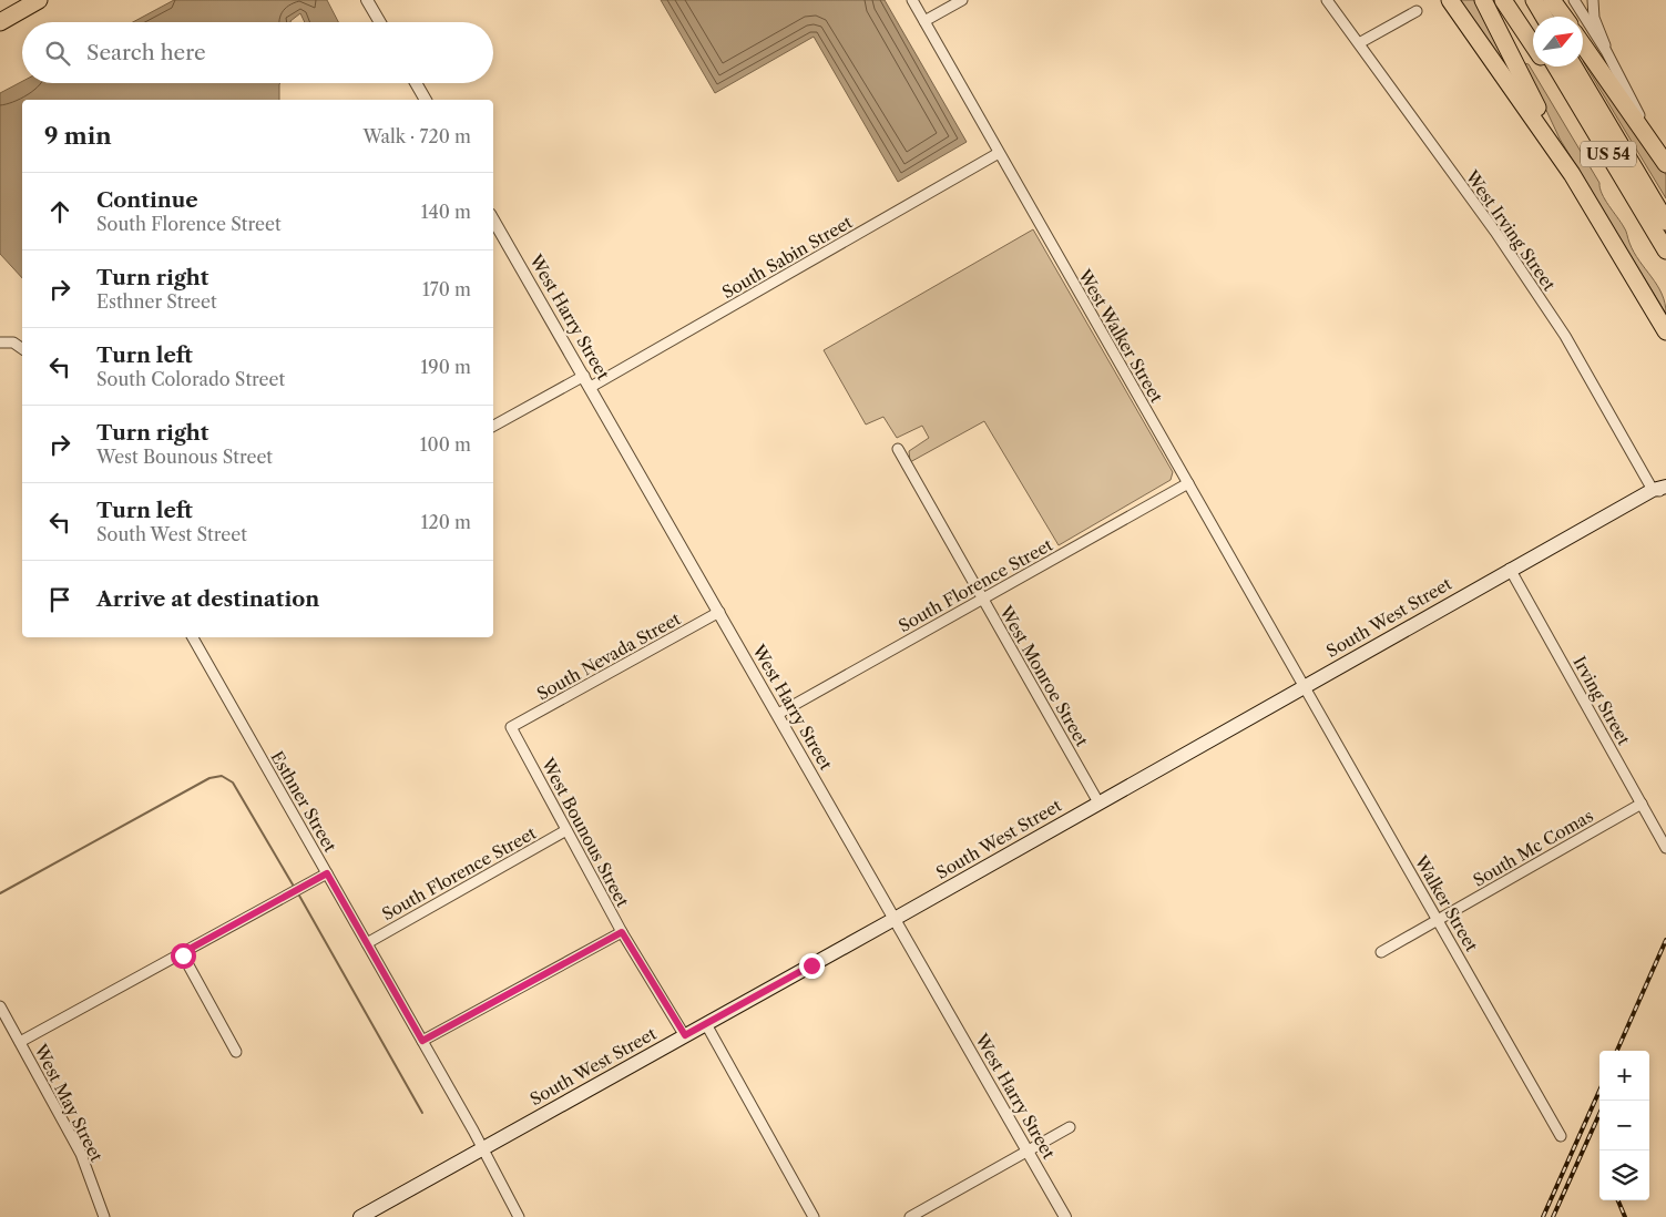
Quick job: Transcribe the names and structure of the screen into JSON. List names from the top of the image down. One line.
{"streets":{"highway":["US 54"],"main road":["South West Street"],"street":["West Irving Street","South Sabin Street","West Harry Street","West Walker Street","South Florence Street","South Nevada Street","West Monroe Street","Irving Street","Esthner Street","West Bounous Street","South Mc Comas","Walker Street","West May Street"]},"crossings":[["West Irving Street","South West Street"],["South Sabin Street","West Harry Street"],["South Sabin Street","West Walker Street"],["West Harry Street","South Florence Street"],["West Harry Street","South West Street"],["West Harry Street","South Nevada Street"],["West Walker Street","South Florence Street"],["West Walker Street","South West Street"],["West Walker Street","Walker Street"],["South Florence Street","West Monroe Street"],["South Florence Street","Esthner Street"],["South Florence Street","West Bounous Street"],["South West Street","West Monroe Street"],["South West Street","Irving Street"],["South West Street","Esthner Street"],["South West Street","West Bounous Street"],["South West Street","Walker Street"],["South Nevada Street","West Bounous Street"],["Irving Street","South Mc Comas"],["South Mc Comas","Walker Street"]],"north":"top right","page":{"search":"Search here","heading":["9 min","Walk · 720 m"],"list":[["Continue","South Florence Street","140 m"],["Turn right","Esthner Street","170 m"],["Turn left","South Colorado Street","190 m"],["Turn right","West Bounous Street","100 m"],["Turn left","South West Street","120 m"],"Arrive at destination"],"map_buttons":["+","−"]}}
